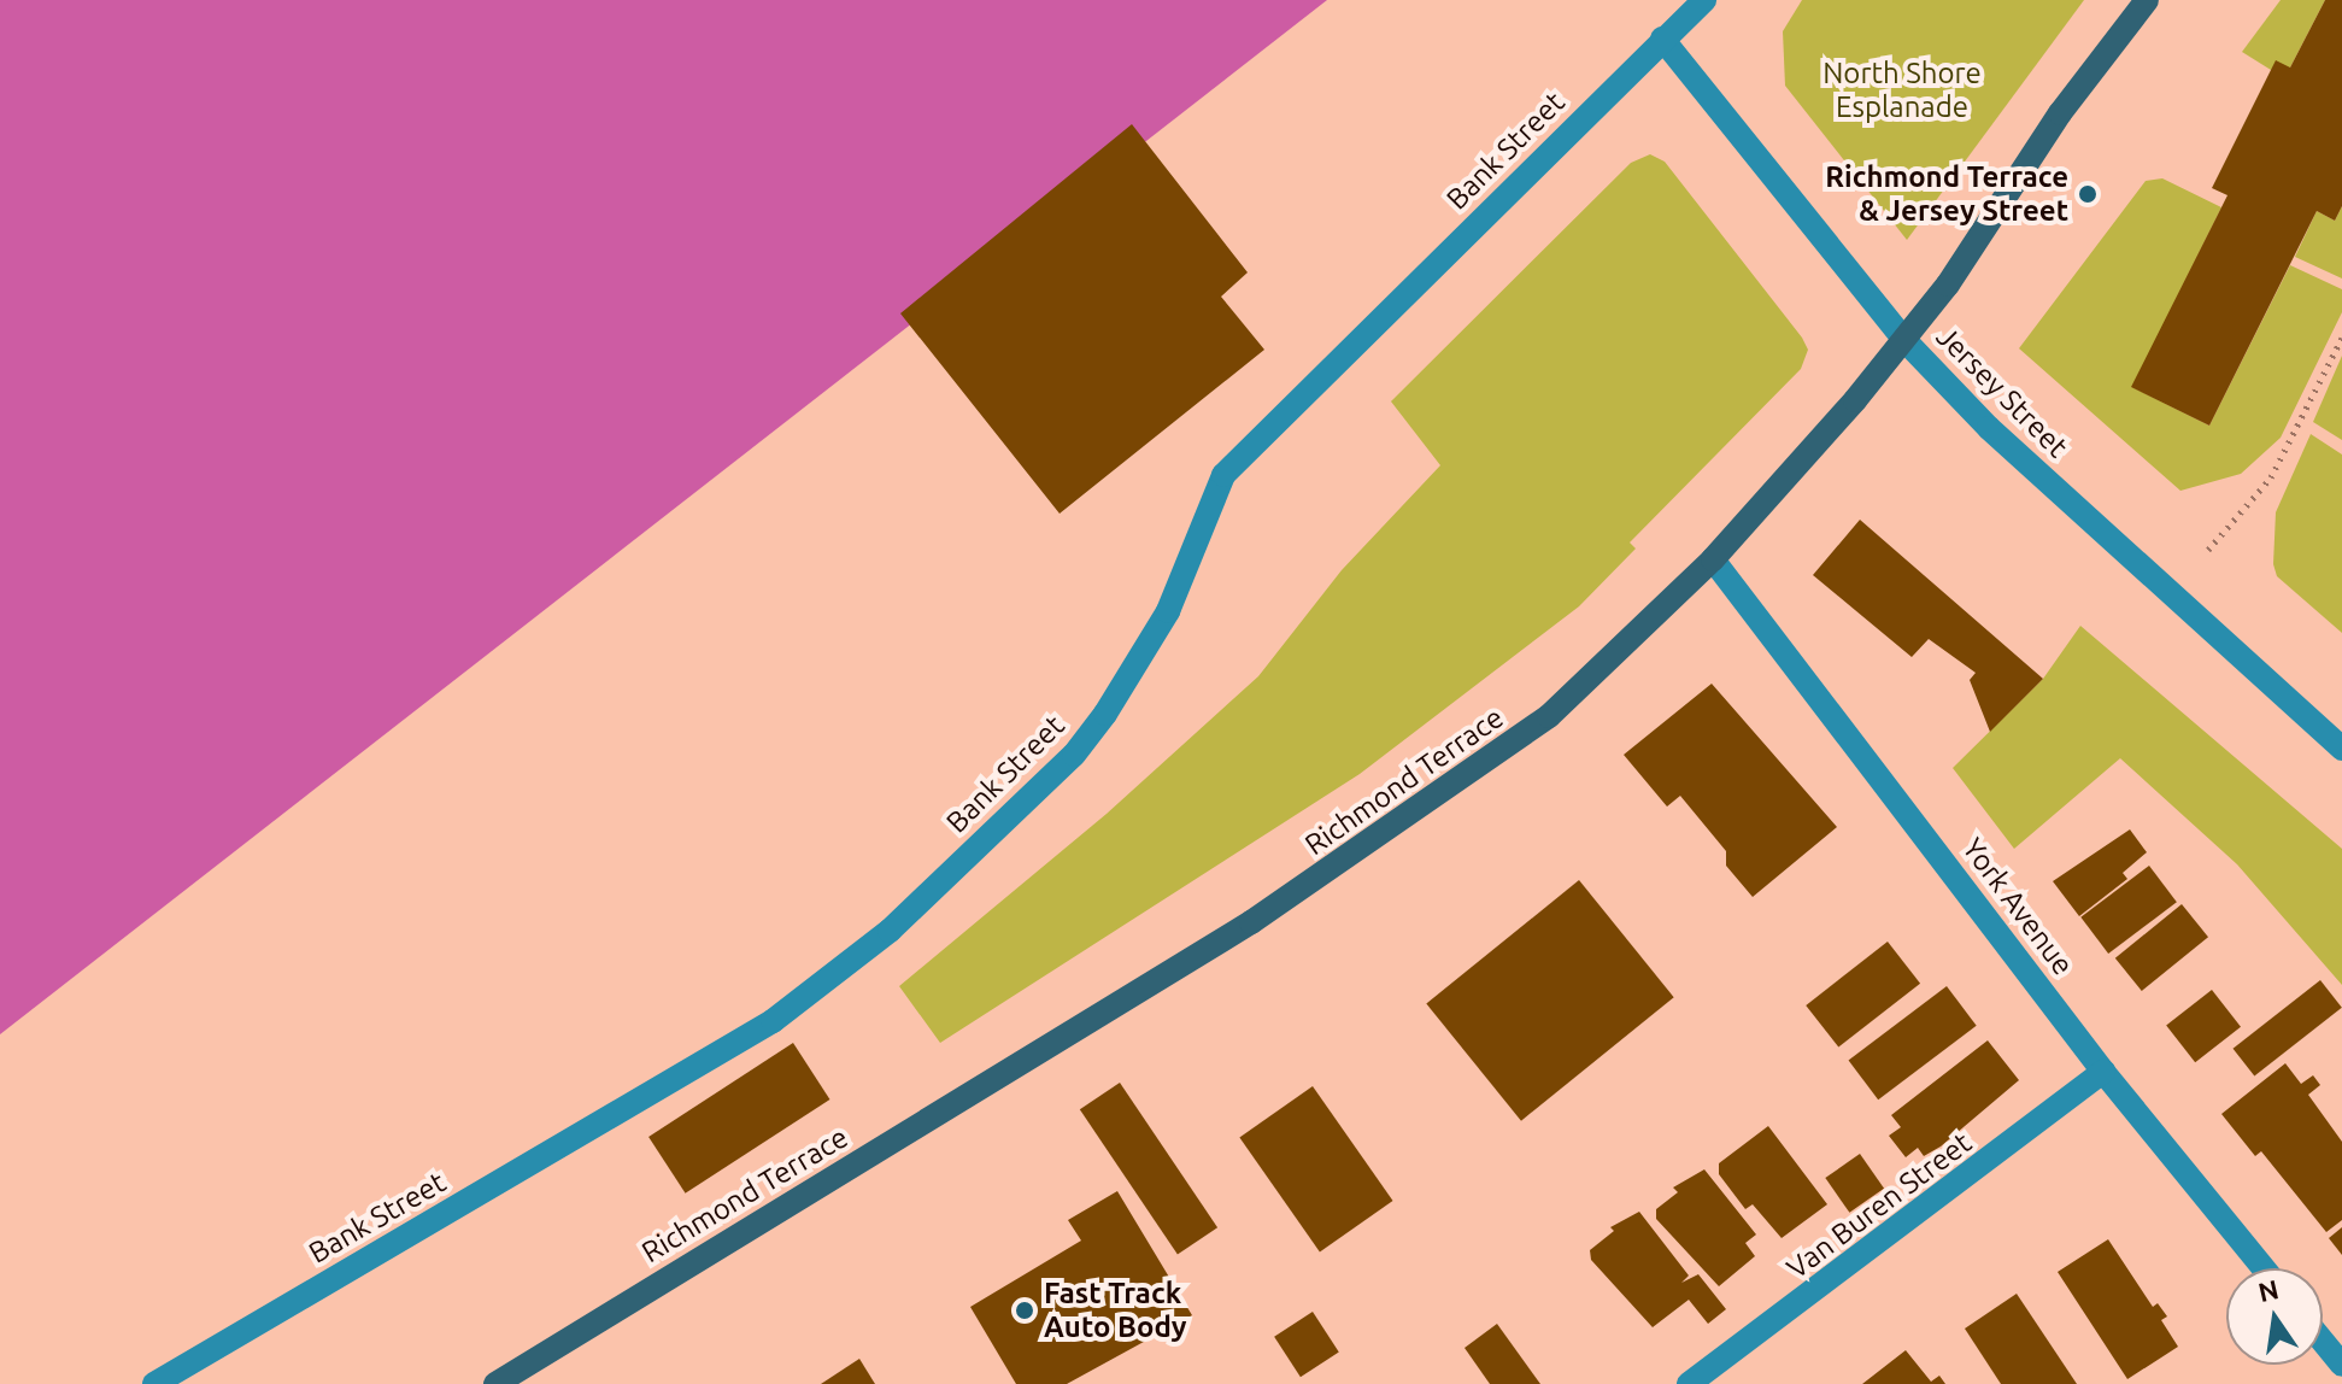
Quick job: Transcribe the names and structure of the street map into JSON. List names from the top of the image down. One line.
{"streets":{"main road":["Richmond Terrace"],"street":["Bank Street","Jersey Street","York Avenue","Van Buren Street"]},"crossings":[["Bank Street","Jersey Street"],["Jersey Street","Richmond Terrace"],["Richmond Terrace","York Avenue"],["York Avenue","Van Buren Street"]],"parks":["North Shore Esplanade"],"places":["Richmond Terrace & Jersey Street","Fast Track Auto Body"],"north":"top"}
